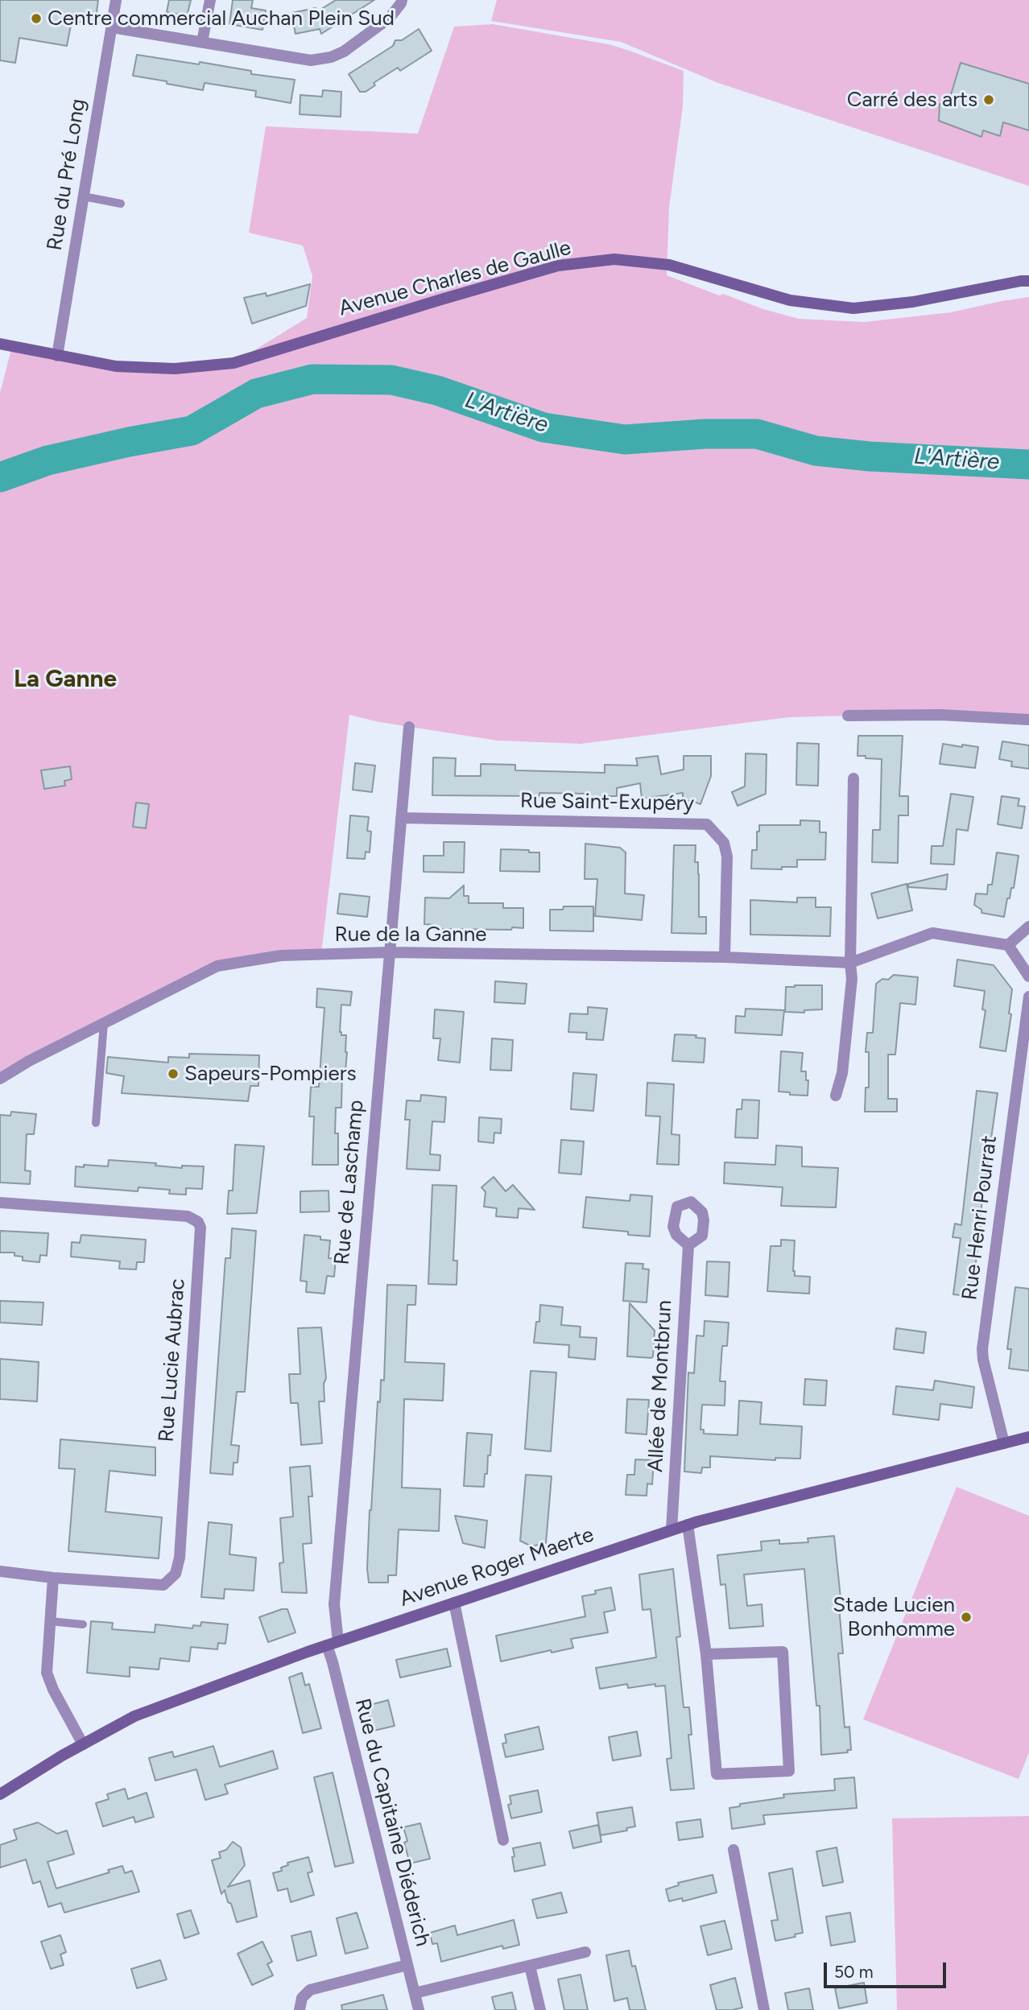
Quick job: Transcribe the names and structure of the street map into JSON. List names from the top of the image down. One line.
{"streets":{"main road":["Avenue Charles de Gaulle","Avenue Roger Maerte"],"street":["Rue du Pré Long","Rue Saint-Exupéry","Rue de la Ganne","Rue de Laschamp","Rue Henri Pourrat","Rue Lucie Aubrac","Allée de Montbrun","Rue du Capitaine Diéderich"]},"crossings":[["Rue du Pré Long","Avenue Charles de Gaulle"],["Rue Saint-Exupéry","Rue de la Ganne"],["Rue Saint-Exupéry","Rue de Laschamp"],["Rue de la Ganne","Rue de Laschamp"],["Rue de Laschamp","Avenue Roger Maerte"],["Rue de Laschamp","Rue du Capitaine Diéderich"],["Rue Henri Pourrat","Avenue Roger Maerte"],["Allée de Montbrun","Avenue Roger Maerte"],["Avenue Roger Maerte","Rue du Capitaine Diéderich"]],"districts":["La Ganne"],"water":["L'Artière"],"places":["Centre commercial Auchan Plein Sud","Carré des arts","Sapeurs-Pompiers","Stade Lucien Bonhomme"],"scale_bar":"50 m"}
